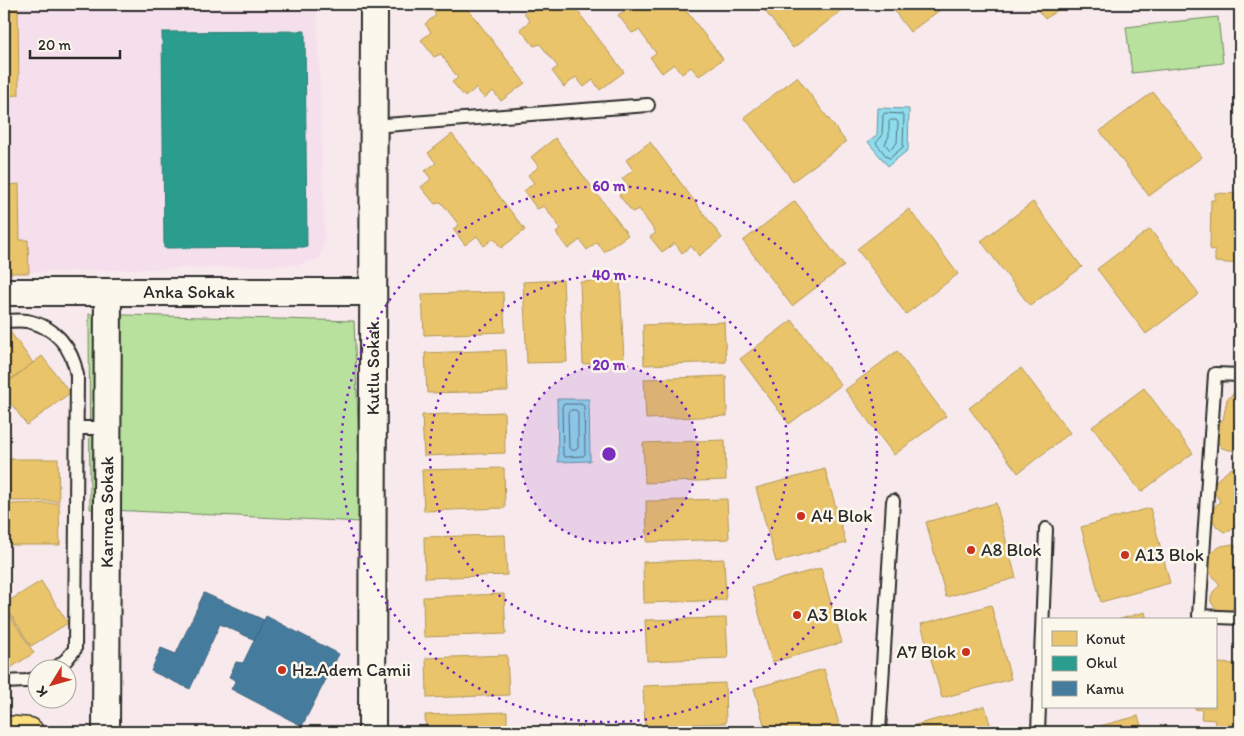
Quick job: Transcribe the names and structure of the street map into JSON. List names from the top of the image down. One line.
{"streets":{"street":["Anka Sokak","Kutlu Sokak","Karınca Sokak"]},"crossings":[["Anka Sokak","Kutlu Sokak"],["Anka Sokak","Karınca Sokak"]],"places":["A4 Blok","A8 Blok","A13 Blok","A3 Blok","A7 Blok","Hz.Adem Camii"],"legend":["Konut","Okul","Kamu"],"scale_bar":"20 m","north":"bottom left","rings":["60 m","40 m","20 m"]}
